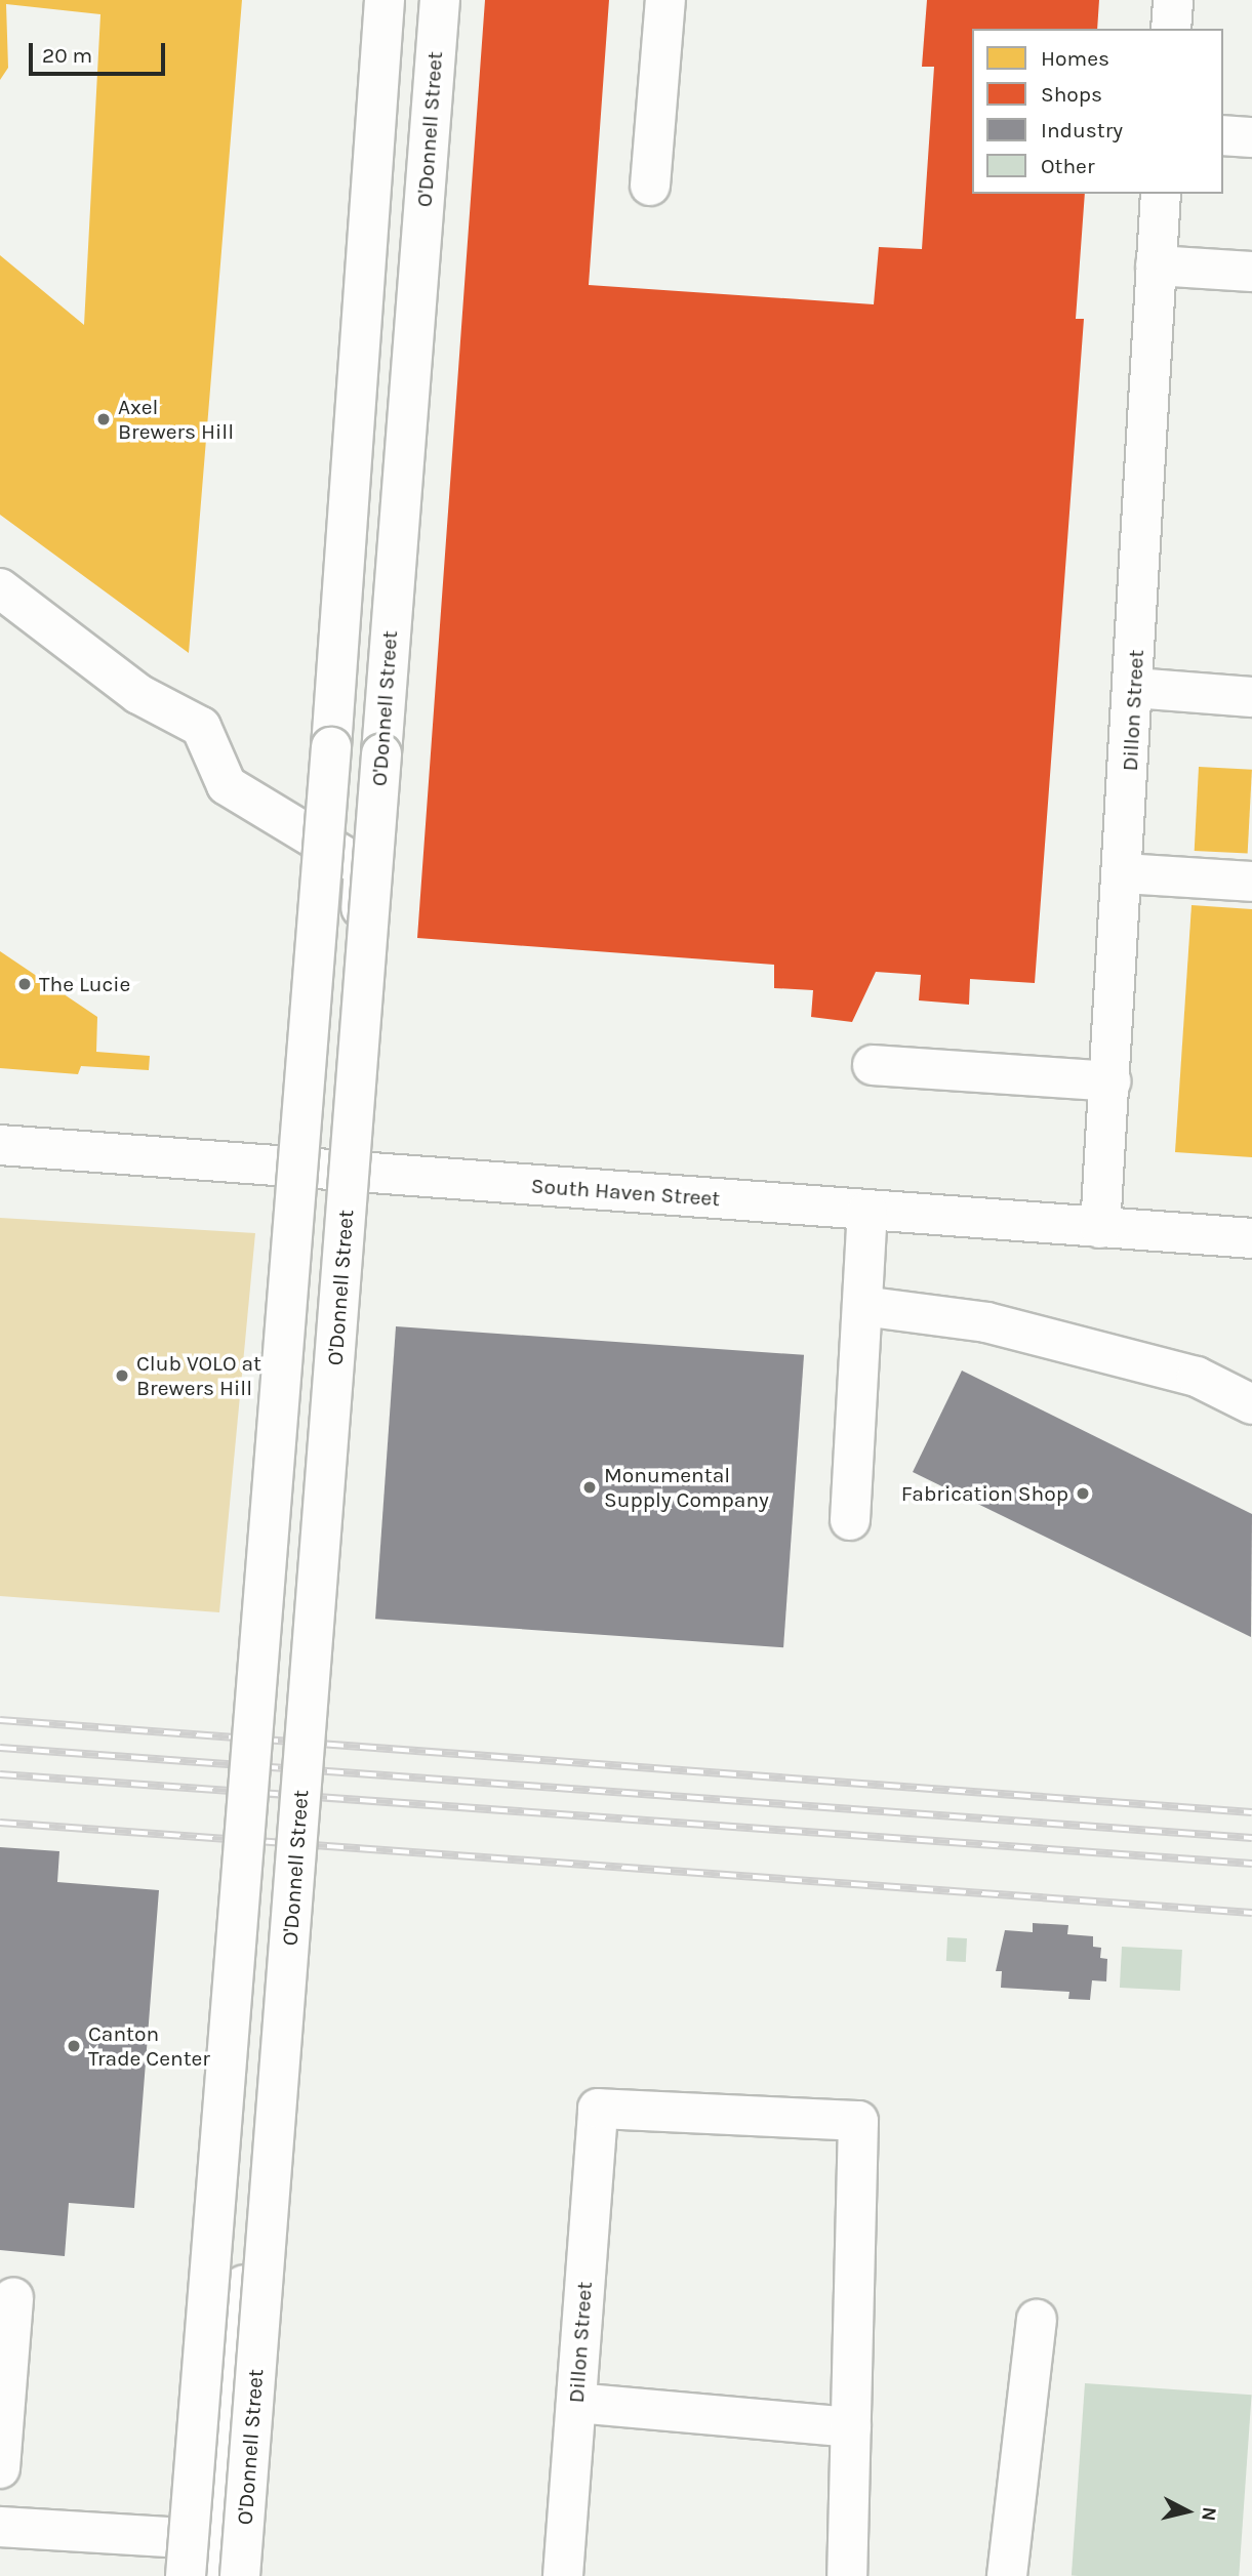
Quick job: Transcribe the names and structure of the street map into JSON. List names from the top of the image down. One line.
{"streets":{"main road":["O'Donnell Street","Dillon Street","South Haven Street"]},"crossings":[["O'Donnell Street","South Haven Street"],["Dillon Street","South Haven Street"]],"places":["Axel Brewers Hill","The Lucie","Club VOLO at Brewers Hill","Monumental Supply Company","Fabrication Shop","Canton Trade Center"],"legend":["Homes","Shops","Industry","Other"],"scale_bar":"20 m","north":"right"}
